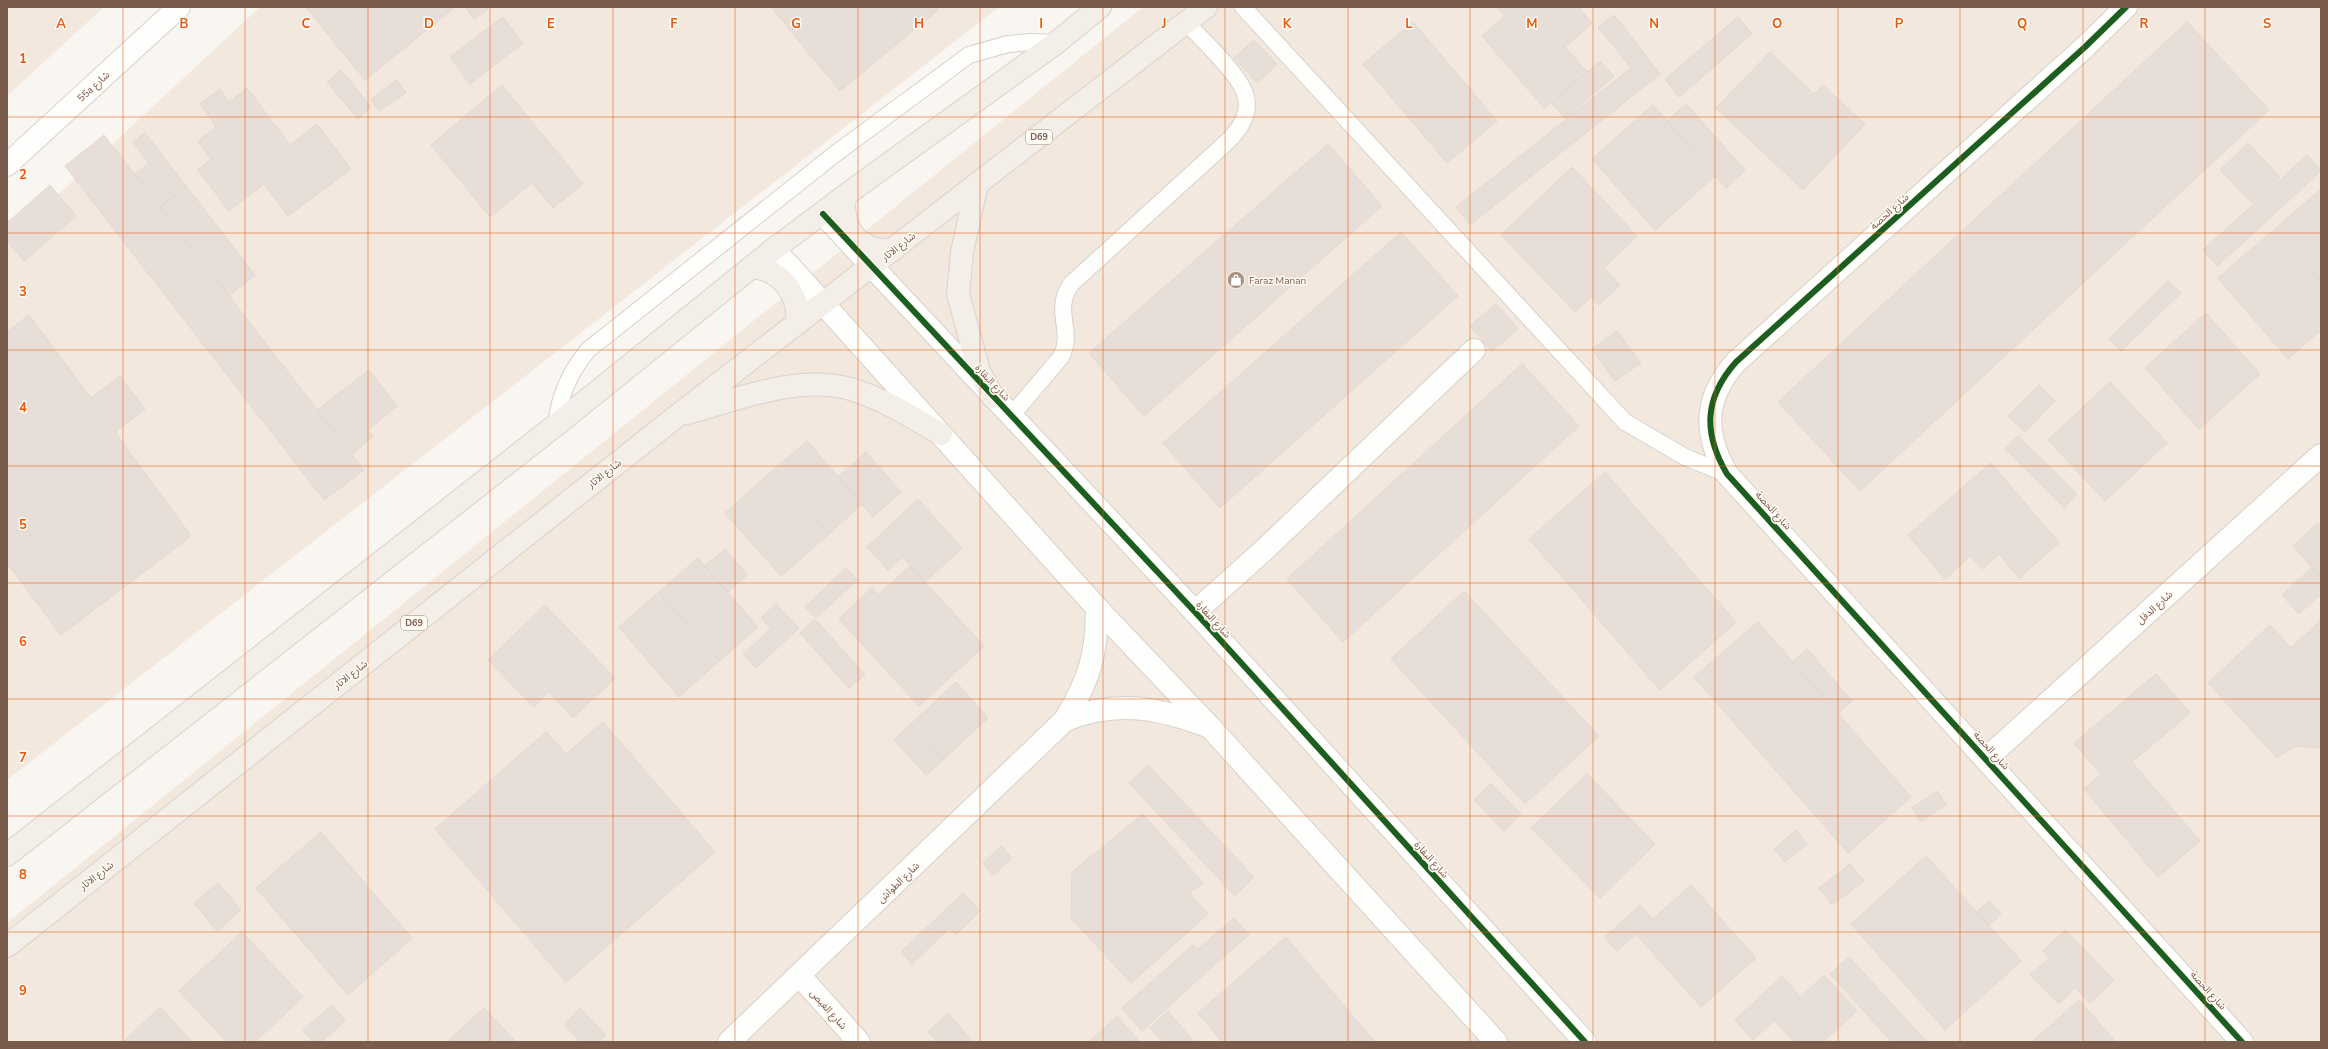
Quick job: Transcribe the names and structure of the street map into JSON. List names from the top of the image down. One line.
{"streets":{"main road":["D69","شارع الاثار"],"street":["55a شارع","شارع الحصة","شارع البقارة","شارع الدقل","شارع الطواش","شارع الغيص"]},"crossings":[["شارع الحصة","شارع الدقل"],["شارع الاثار","شارع البقارة"],["شارع الطواش","شارع الغيص"]],"places":{"shop":["Faraz Manan"]},"grid":{"columns":["A","B","C","D","E","F","G","H","I","J","K","L","M","N","O","P","Q","R","S"],"rows":["1","2","3","4","5","6","7","8","9"]}}
